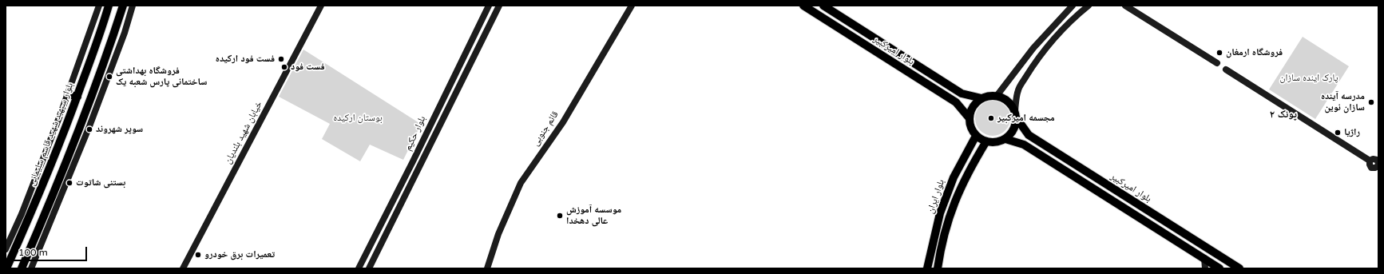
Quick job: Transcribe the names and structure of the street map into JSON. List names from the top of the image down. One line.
{"streets":{"main road":["بلوار امیرکبیر","بلوار سپهبد شهید قاسم سلیمانی","بلوار ایران"],"street":["قائم جنوبی","خیابان شهید بلندیان","بلوار حکیم"]},"crossings":[["بلوار امیرکبیر","بلوار ایران"]],"districts":["پونک ۲"],"parks":["پارک اینده سازان","بوستان ارکیده"],"places":["فروشگاه ارمغان","فست فود ارکیده","فست فود","فروشگاه بهداشتی ساختمانی پارس شعبه یک","مدرسه آینده سازان نوین","مجسمه امیرکبیر","سوپر شهروند","راژیا","بستنی شاتوت","موسسه آموزش عالی دهخدا","تعمیرات برق خودرو"],"scale_bar":"100 m"}
